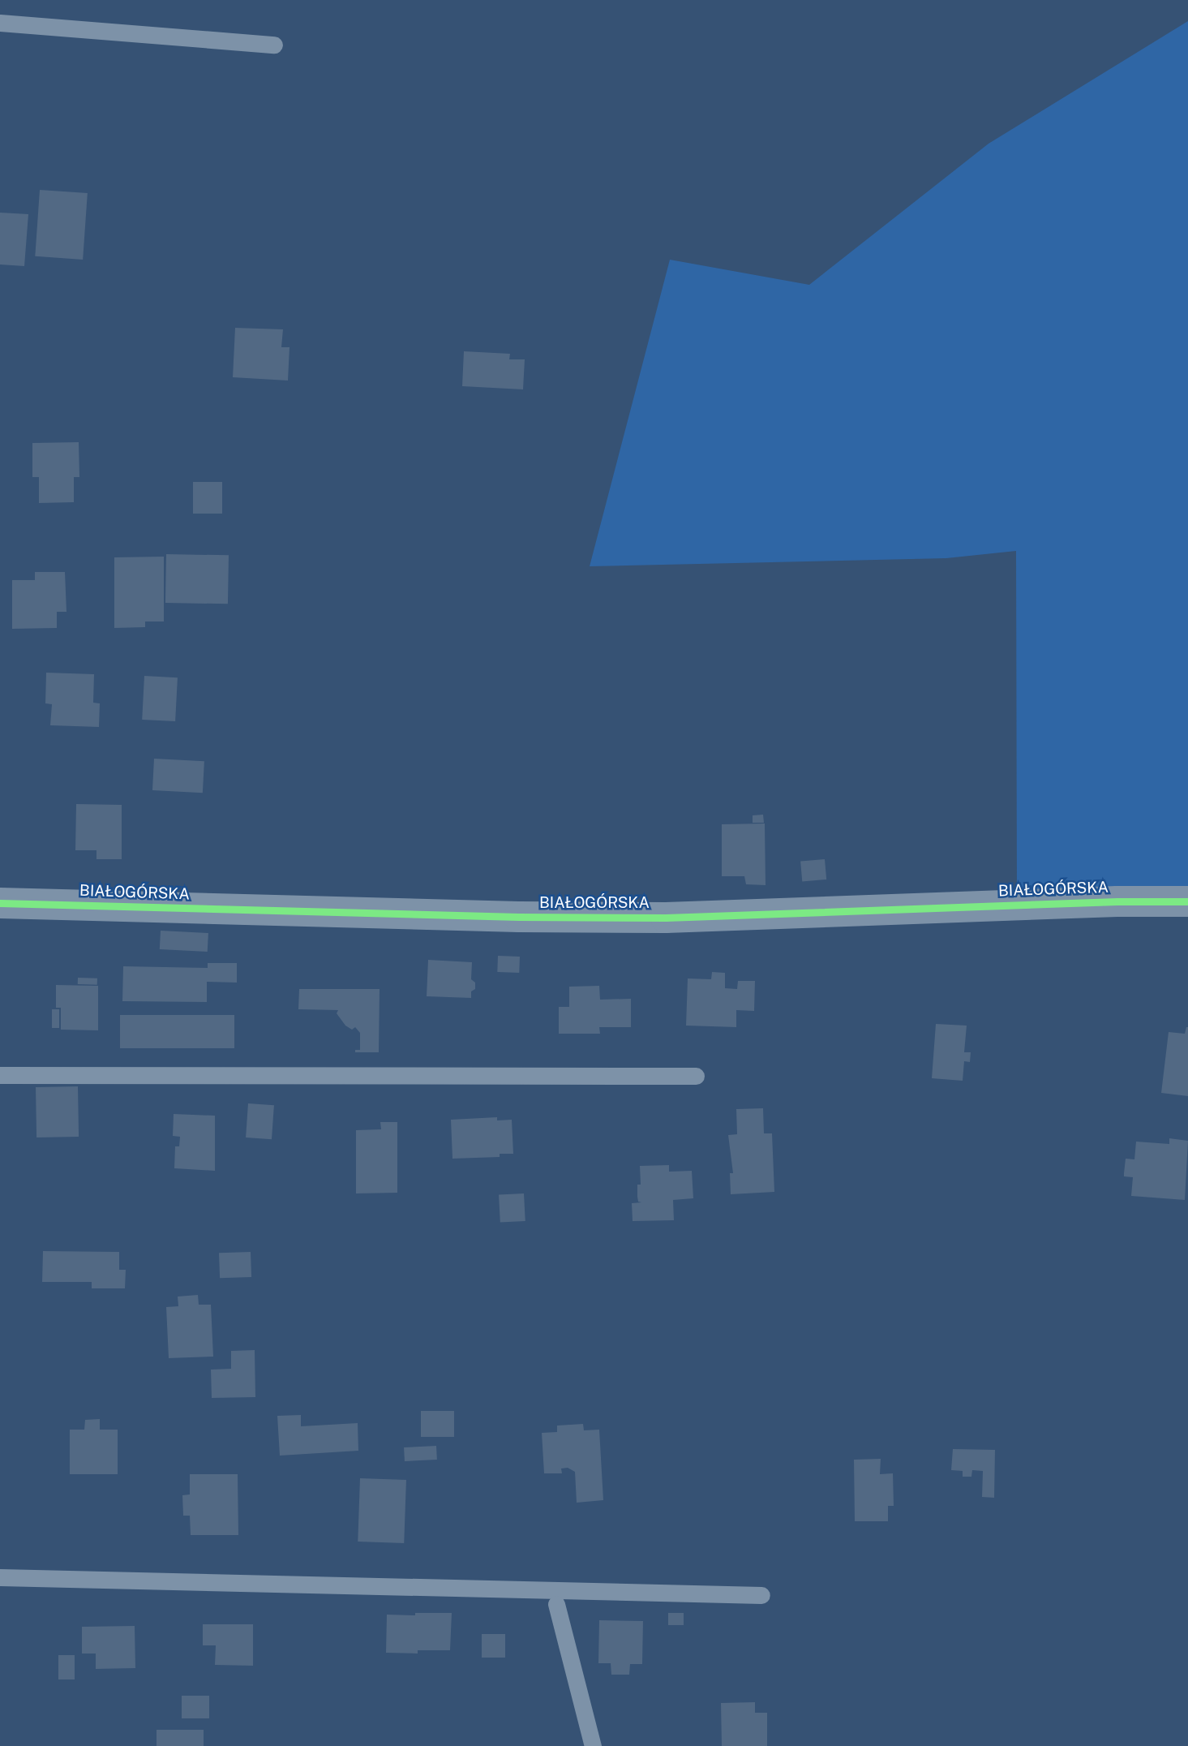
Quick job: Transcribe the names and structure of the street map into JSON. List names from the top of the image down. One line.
{"streets":{"street":["BIAŁOGÓRSKA"]}}
